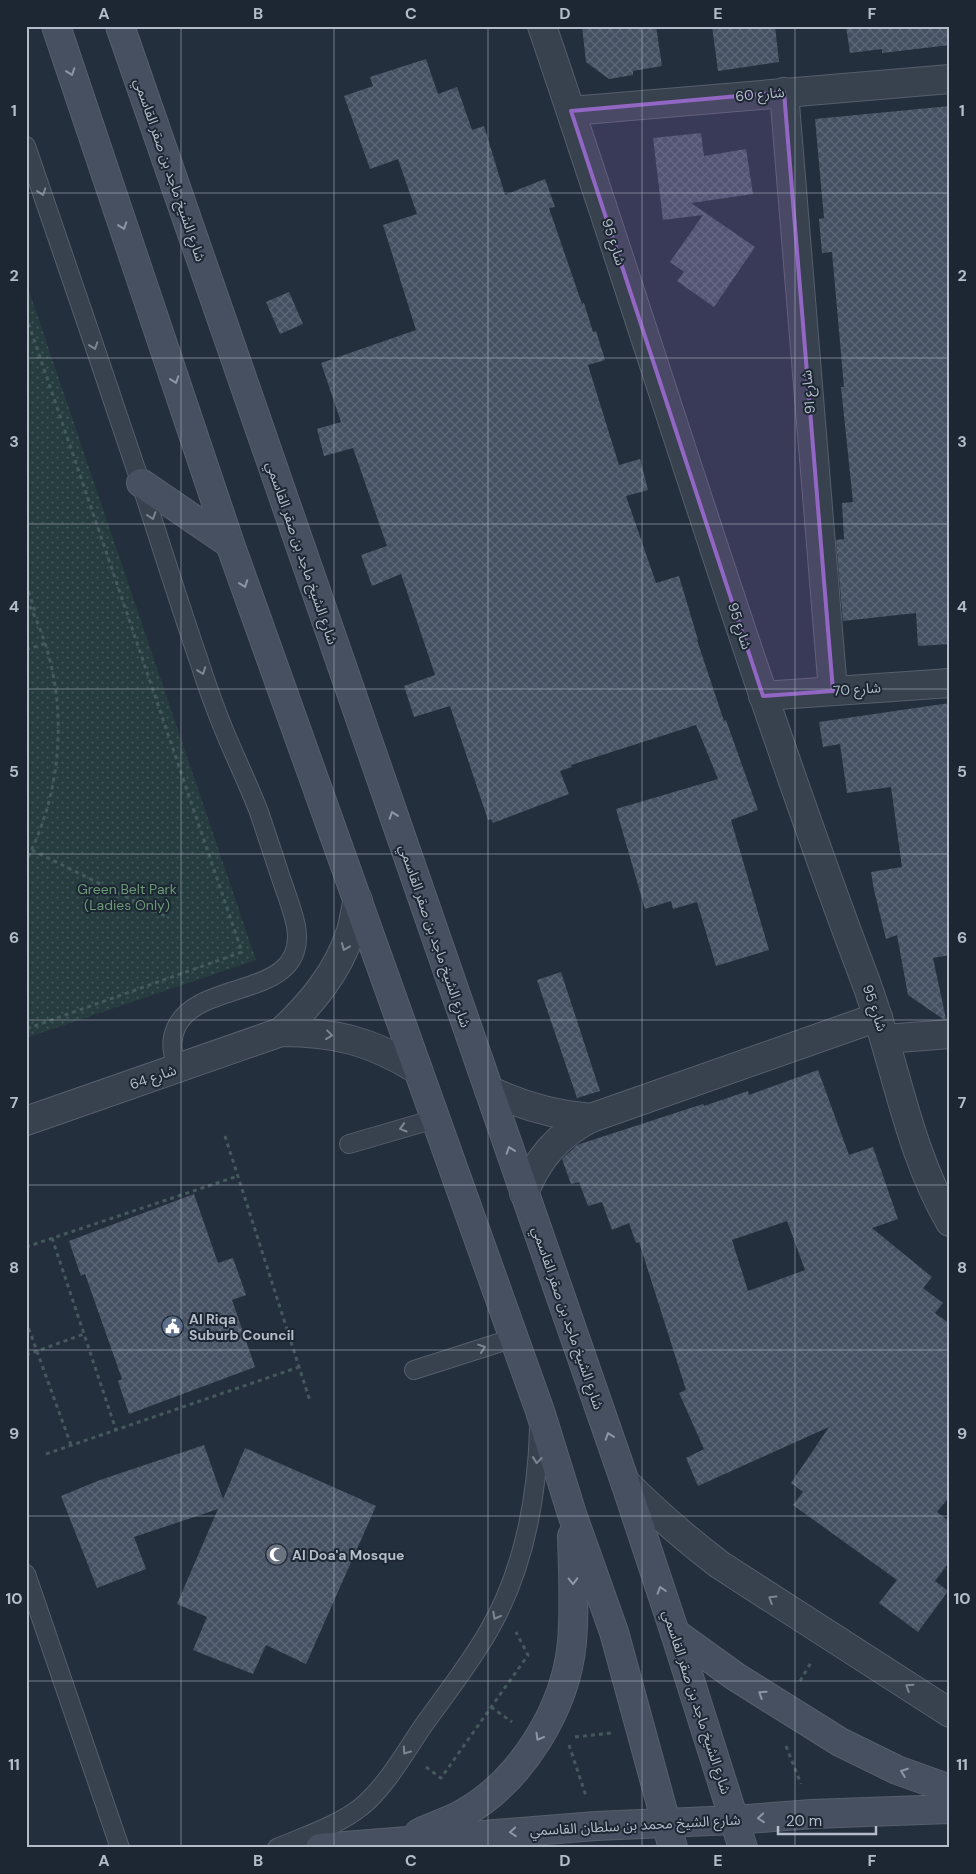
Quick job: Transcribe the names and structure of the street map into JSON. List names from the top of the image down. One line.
{"streets":{"main road":["شارع الشيخ ماجد بن صقر القاسمي","شارع الشيخ محمد بن سلطان القاسمي"],"street":["شارع 60","شارع 95","شارع 91","شارع 70","شارع 64"]},"crossings":[["شارع 60","شارع 95"],["شارع 60","شارع 91"],["شارع الشيخ ماجد بن صقر القاسمي","شارع الشيخ محمد بن سلطان القاسمي"],["شارع 95","شارع 70"],["شارع 91","شارع 70"]],"one_way":["شارع الشيخ محمد بن سلطان القاسمي"],"parks":["Green Belt Park (Ladies Only)"],"places":{"public building":["Al Riqa Suburb Council"],"mosque":["Al Doa'a Mosque"]},"scale_bar":"20 m","grid":{"columns":["A","B","C","D","E","F"],"rows":["1","2","3","4","5","6","7","8","9","10","11"]}}
